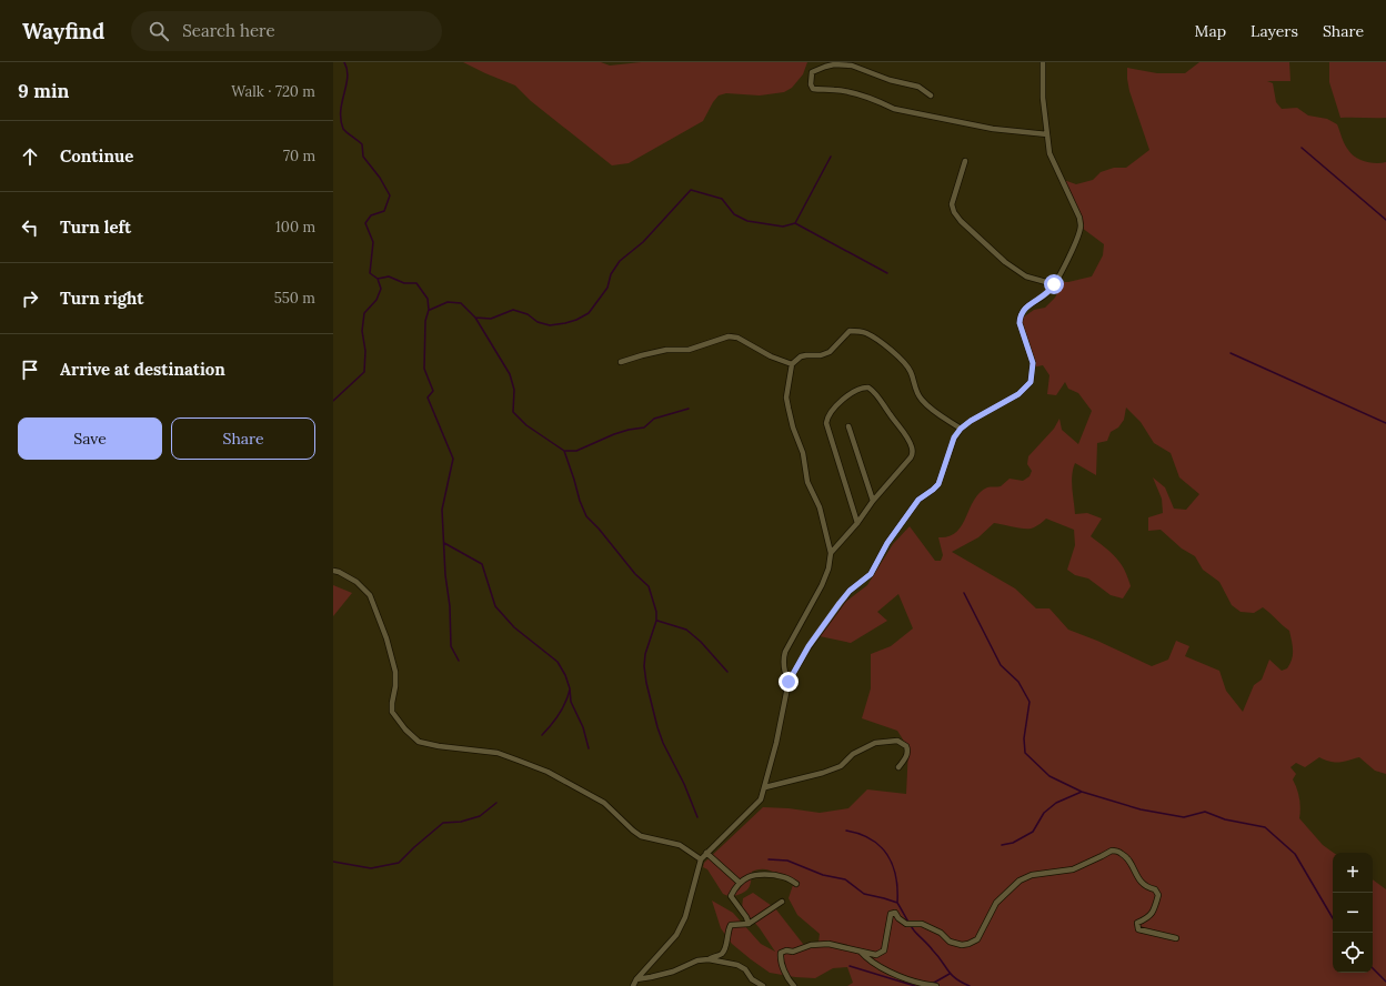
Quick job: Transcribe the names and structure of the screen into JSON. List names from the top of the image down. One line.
{"page":{"header":"Wayfind","search":"Search here","nav":["Map","Layers","Share"],"heading":["9 min","Walk · 720 m"],"list":[["Continue","70 m"],["Turn left","100 m"],["Turn right","550 m"],"Arrive at destination"],"buttons":["Save","Share"],"map_buttons":["+","−"]}}
